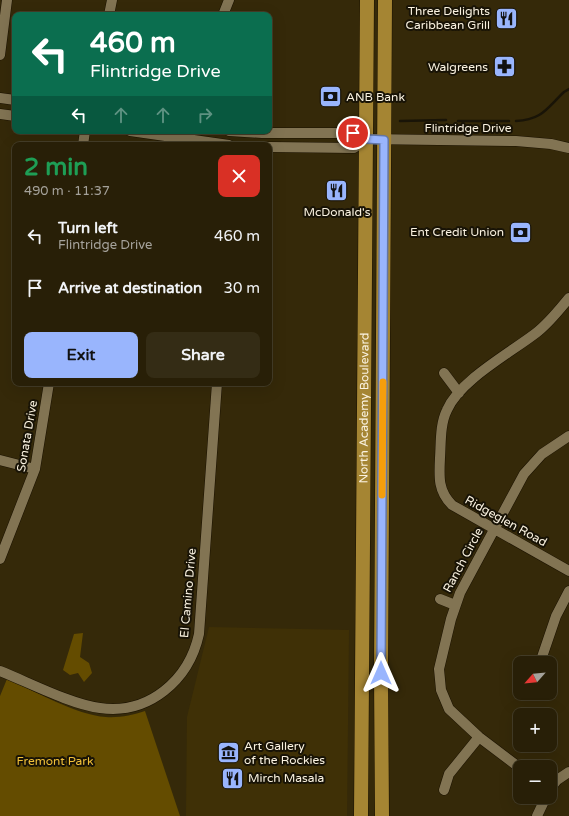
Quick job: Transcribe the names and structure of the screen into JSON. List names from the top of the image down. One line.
{"streets":{"highway":["North Academy Boulevard"],"street":["Flintridge Drive","Sonata Drive","Ridgeglen Road","Ranch Circle","El Camino Drive"]},"crossings":[["Flintridge Drive","North Academy Boulevard"],["Ridgeglen Road","Ranch Circle"]],"parks":["Fremont Park"],"places":{"restaurant":["Three Delights Caribbean Grill","McDonald's","Mirch Masala"],"pharmacy":["Walgreens"],"bank":["ANB Bank","Ent Credit Union"],"museum":["Art Gallery of the Rockies"]},"north":"bottom left","page":{"turn":["460 m","Flintridge Drive"],"heading":["2 min","490 m · 11:37"],"list":[{"name":"Turn left","note":"Flintridge Drive","value":"460 m"},{"name":"Arrive at destination","value":"30 m"}],"buttons":["Exit","Share"],"map_buttons":["+","−"]}}
